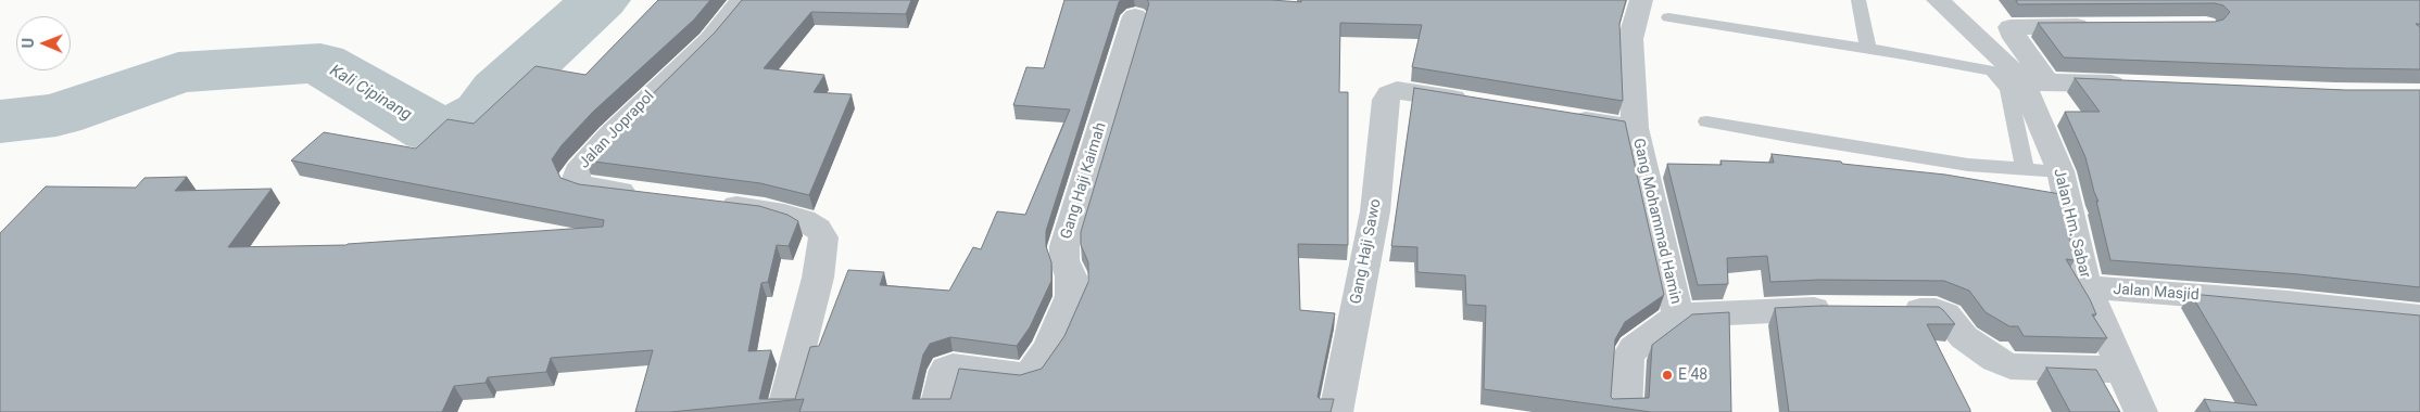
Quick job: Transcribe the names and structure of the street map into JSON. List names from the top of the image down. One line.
{"streets":{"street":["Jalan Joprapol","Gang Haji Kaimah","Gang Mohammad Hamin","Jalan Hm. Sabar","Gang Haji Sawo","Jalan Masjid"]},"crossings":[["Jalan Hm. Sabar","Jalan Masjid"]],"water":["Kali Cipinang"],"places":["E 48"],"north":"left"}
